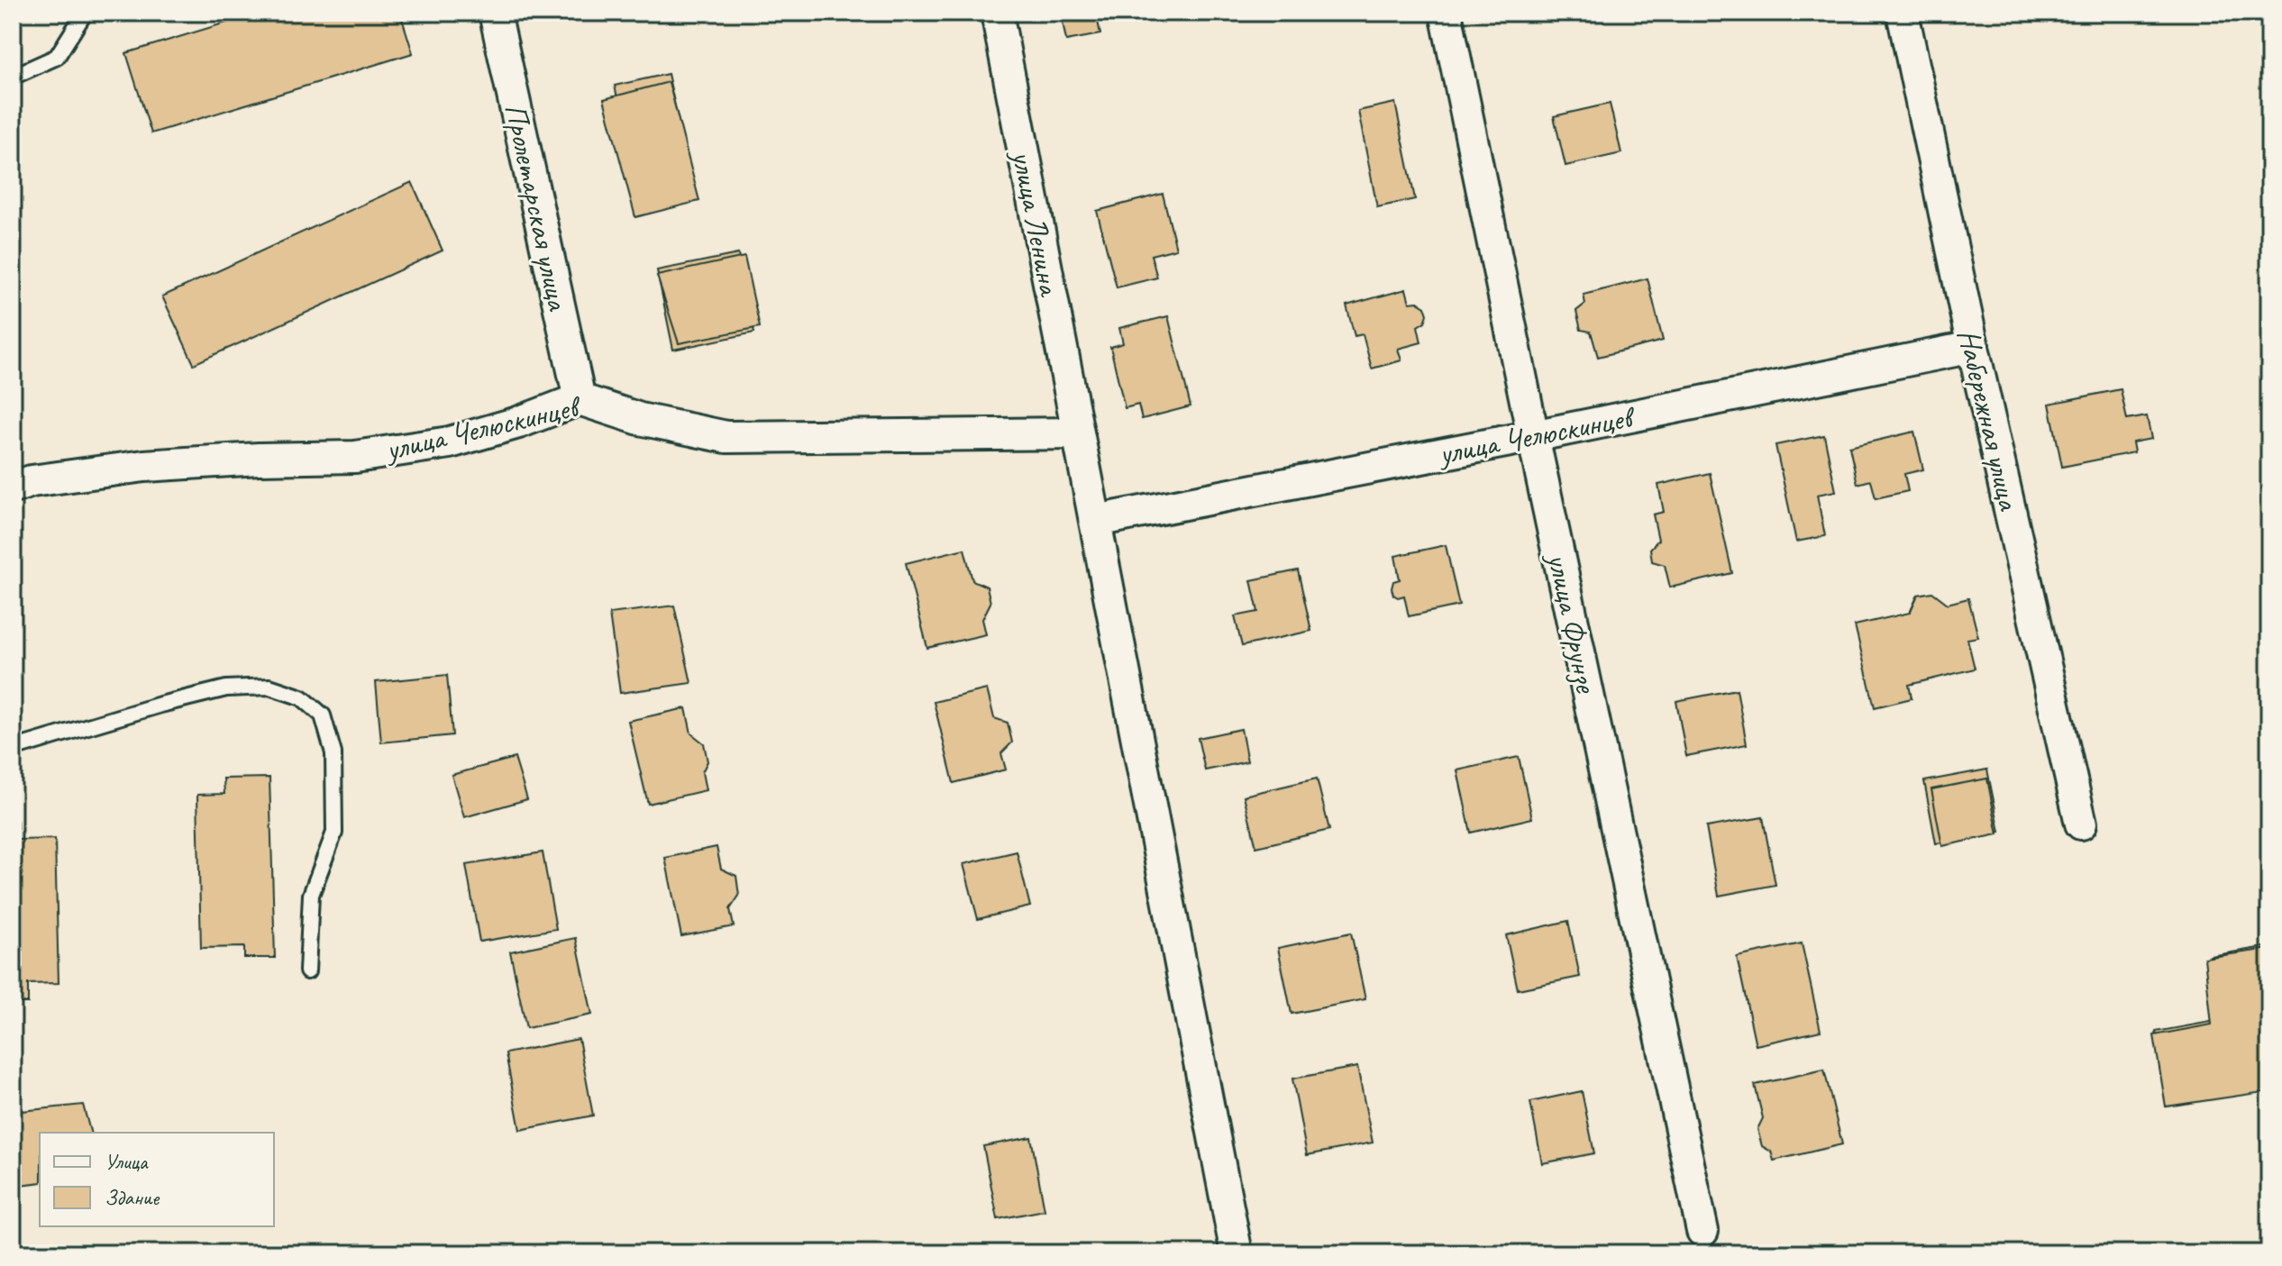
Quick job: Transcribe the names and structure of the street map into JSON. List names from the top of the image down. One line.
{"streets":{"street":["Пролетарская улица","улица Ленина","Набережная улица","улица Челюскинцев","улица Фрунзе"]},"crossings":[["Пролетарская улица","улица Челюскинцев"],["улица Ленина","улица Челюскинцев"],["Набережная улица","улица Челюскинцев"],["улица Челюскинцев","улица Фрунзе"]],"legend":["Улица","Здание"]}
